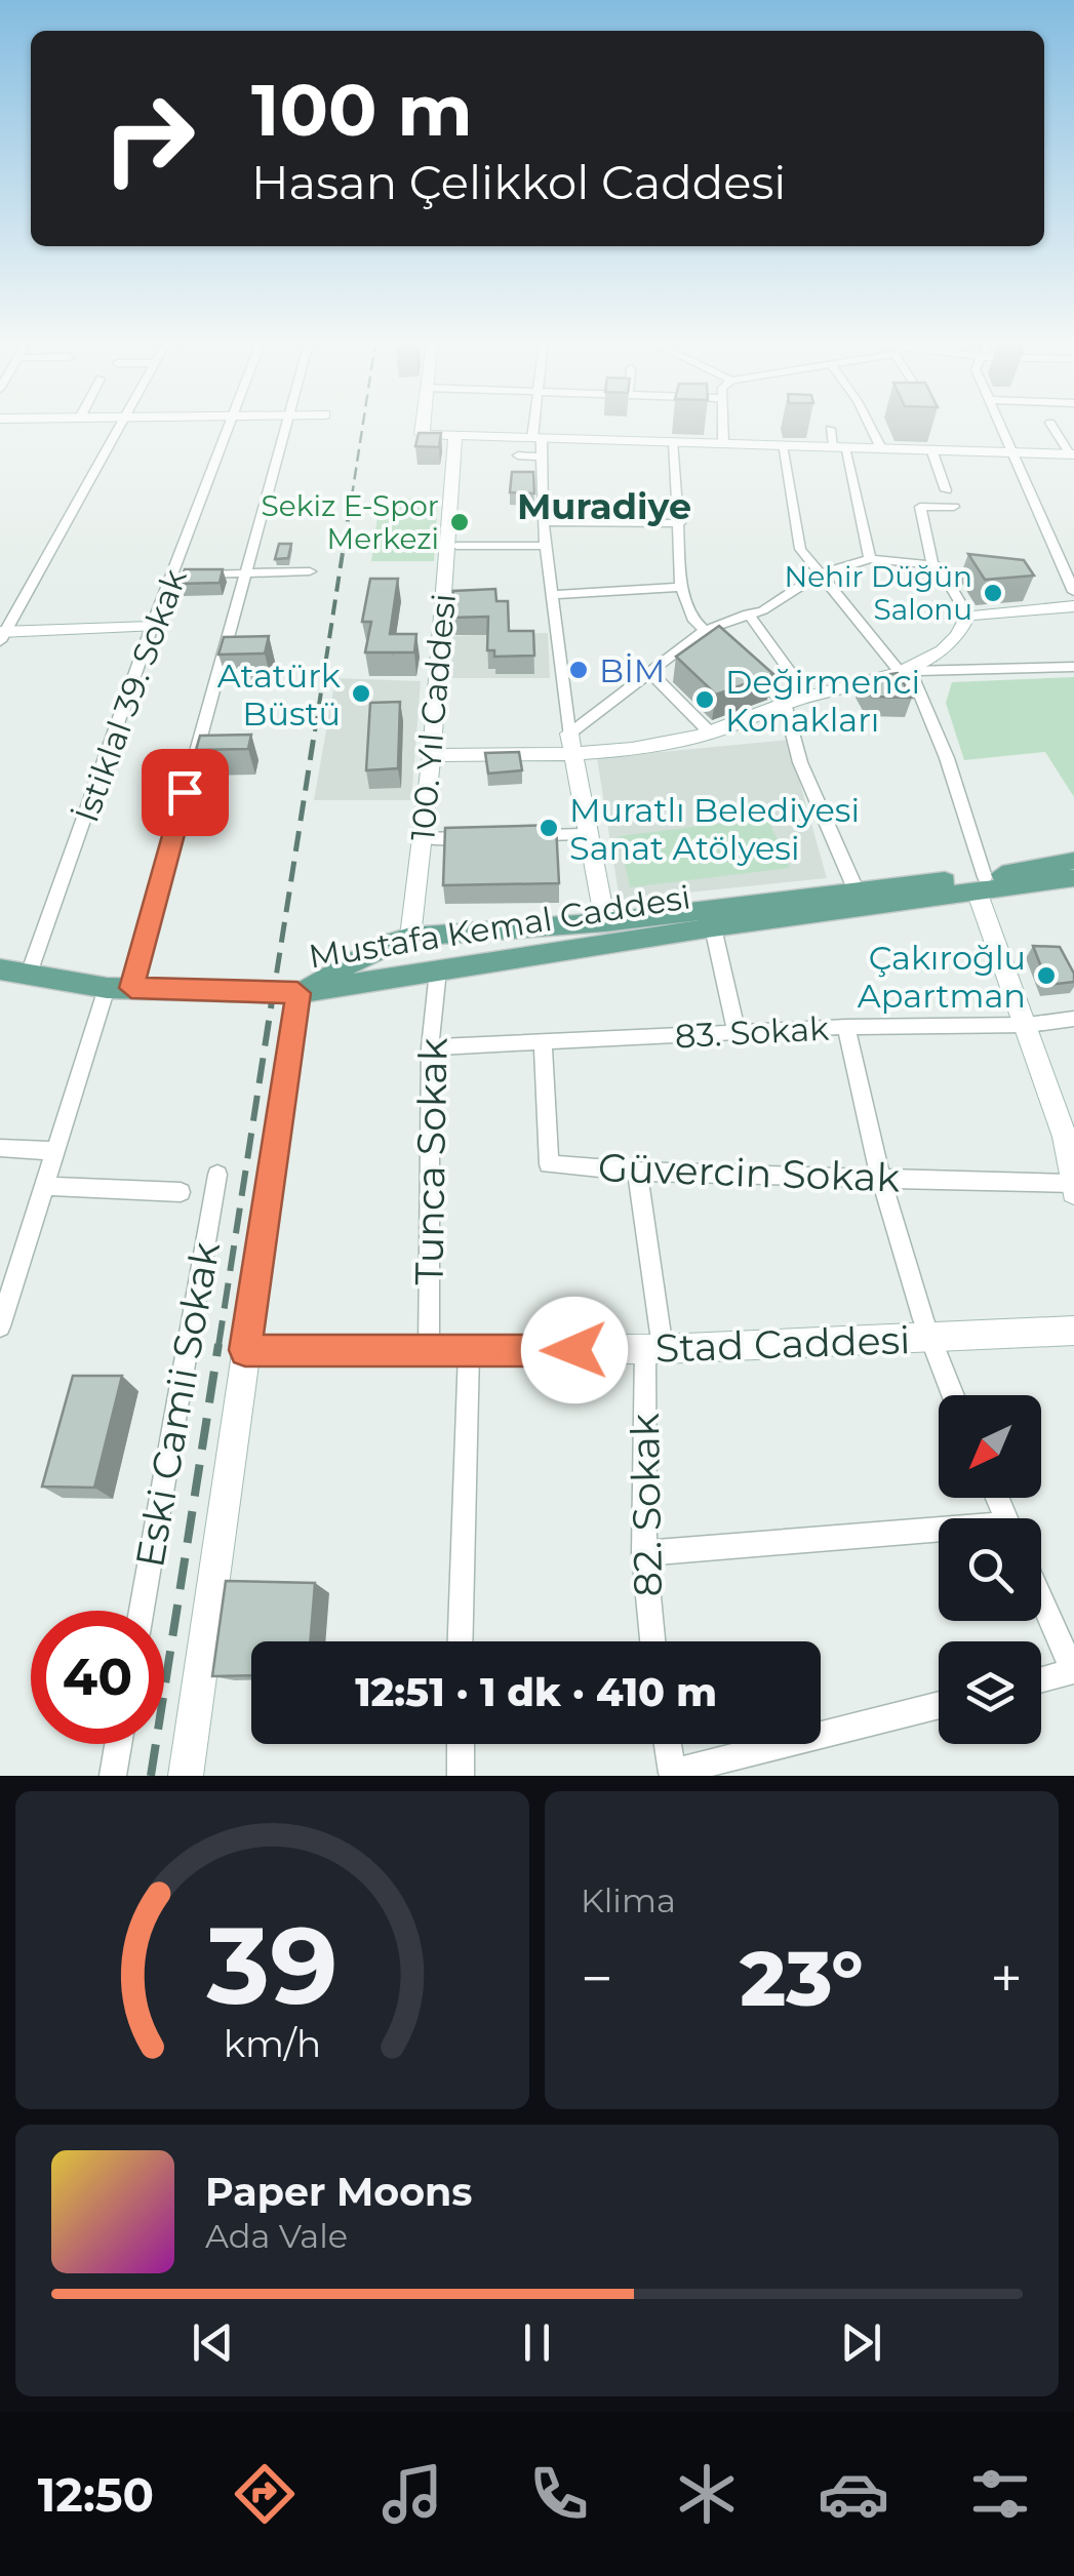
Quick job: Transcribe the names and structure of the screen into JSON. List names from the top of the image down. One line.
{"streets":{"main road":["Mustafa Kemal Caddesi"],"street":["İstiklal 39. Sokak","100. Yıl Caddesi","83. Sokak","Tunca Sokak","Güvercin Sokak","Stad Caddesi","Eski Camii Sokak","82. Sokak"]},"crossings":[["100. Yıl Caddesi","Mustafa Kemal Caddesi"],["Mustafa Kemal Caddesi","Tunca Sokak"],["83. Sokak","Tunca Sokak"],["83. Sokak","Güvercin Sokak"],["Tunca Sokak","Stad Caddesi"],["Güvercin Sokak","82. Sokak"],["Stad Caddesi","82. Sokak"]],"districts":["Muradiye"],"places":["Sekiz E-Spor Merkezi","Nehir Düğün Salonu","BİM","Atatürk Büstü","Değirmenci Konakları","Muratlı Belediyesi Sanat Atölyesi","Çakıroğlu Apartman"],"north":"bottom left","page":{"turn":["100 m","Hasan Çelikkol Caddesi"],"limit":"40","trip":"12:51 · 1 dk · 410 m","tile":"Klima","heat":["−","23°","+"],"song":["Paper Moons","Ada Vale"],"tabs":"12:50","gauge":["39","km/h"]}}
